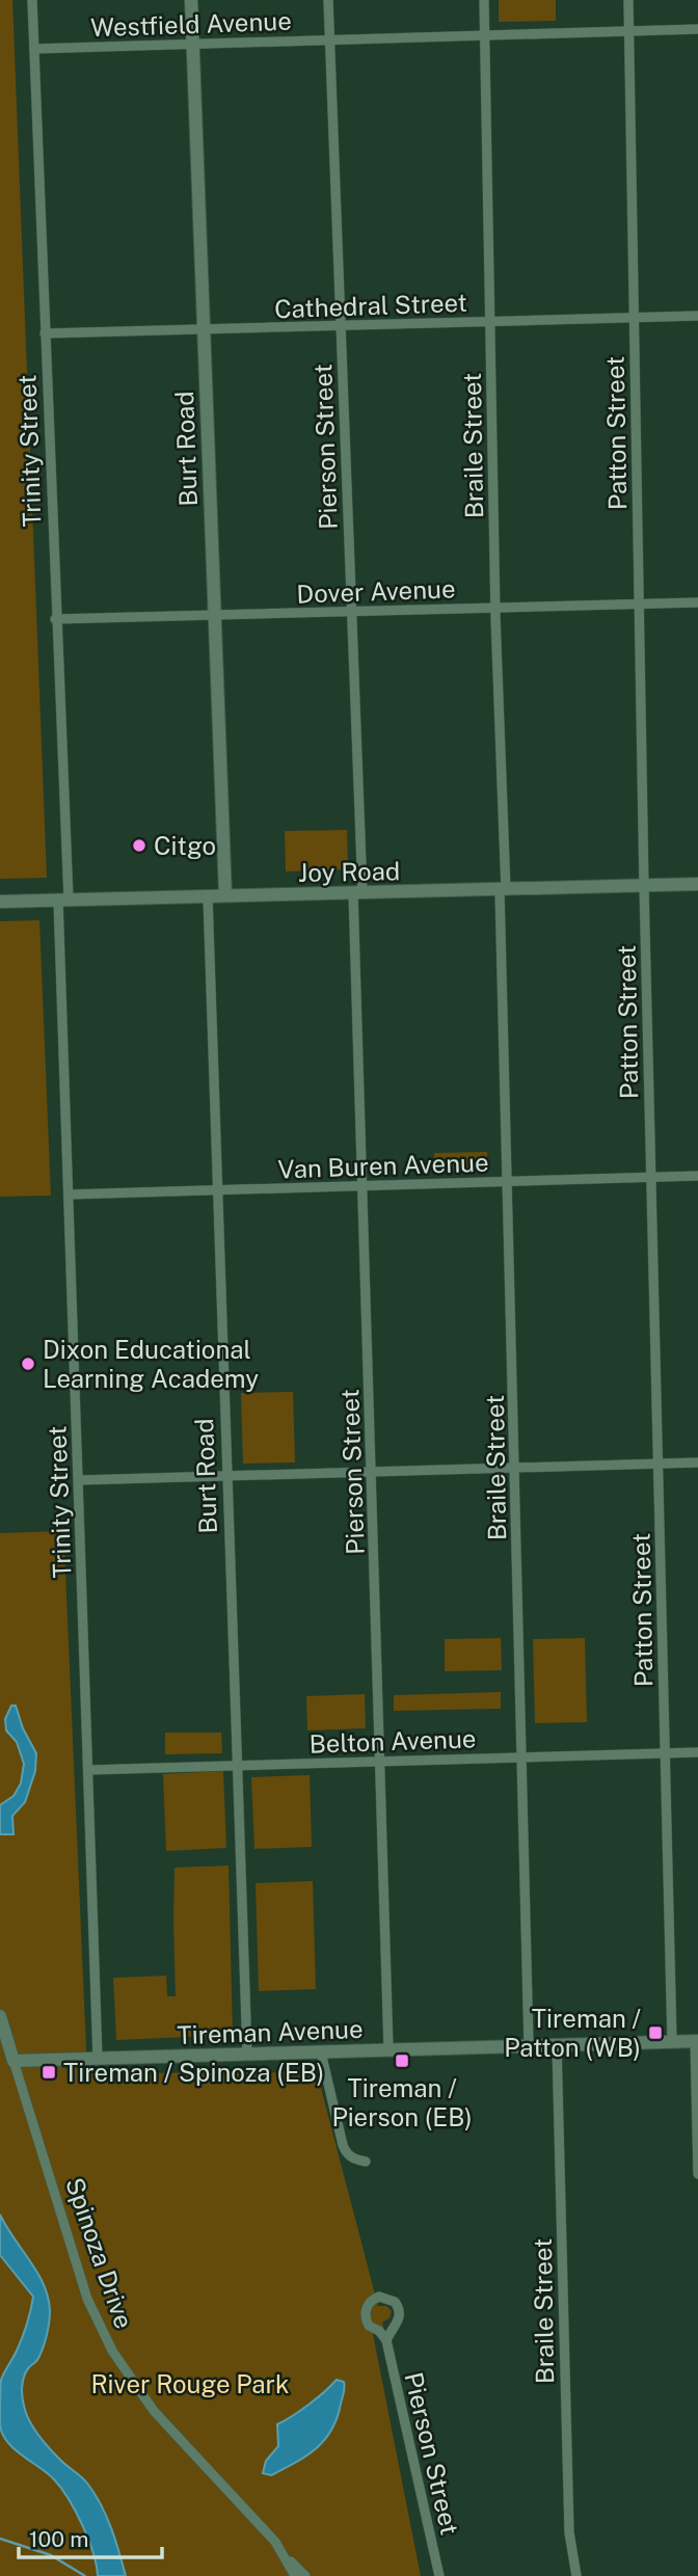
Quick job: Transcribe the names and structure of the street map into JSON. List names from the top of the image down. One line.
{"streets":{"street":["Westfield Avenue","Cathedral Street","Patton Street","Braile Street","Pierson Street","Burt Road","Trinity Street","Dover Avenue","Joy Road","Van Buren Avenue","Belton Avenue","Tireman Avenue","Spinoza Drive"]},"crossings":[["Westfield Avenue","Patton Street"],["Westfield Avenue","Braile Street"],["Westfield Avenue","Pierson Street"],["Westfield Avenue","Burt Road"],["Westfield Avenue","Trinity Street"],["Cathedral Street","Patton Street"],["Cathedral Street","Braile Street"],["Cathedral Street","Pierson Street"],["Cathedral Street","Burt Road"],["Cathedral Street","Trinity Street"],["Patton Street","Dover Avenue"],["Patton Street","Joy Road"],["Patton Street","Van Buren Avenue"],["Patton Street","Belton Avenue"],["Braile Street","Dover Avenue"],["Braile Street","Joy Road"],["Braile Street","Van Buren Avenue"],["Braile Street","Belton Avenue"],["Braile Street","Tireman Avenue"],["Pierson Street","Dover Avenue"],["Pierson Street","Joy Road"],["Pierson Street","Van Buren Avenue"],["Pierson Street","Belton Avenue"],["Pierson Street","Tireman Avenue"],["Burt Road","Dover Avenue"],["Burt Road","Joy Road"],["Burt Road","Van Buren Avenue"],["Burt Road","Belton Avenue"],["Burt Road","Tireman Avenue"],["Trinity Street","Dover Avenue"],["Trinity Street","Joy Road"],["Trinity Street","Van Buren Avenue"],["Trinity Street","Belton Avenue"],["Trinity Street","Tireman Avenue"],["Tireman Avenue","Spinoza Drive"]],"parks":["River Rouge Park"],"places":{"other":["Citgo","Dixon Educational Learning Academy"],"transit":["Tireman / Patton (WB)","Tireman / Pierson (EB)","Tireman / Spinoza (EB)"]},"scale_bar":"100 m"}
